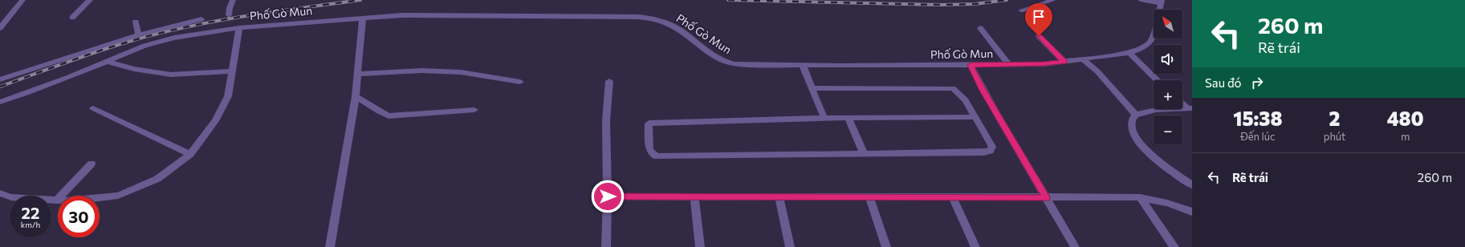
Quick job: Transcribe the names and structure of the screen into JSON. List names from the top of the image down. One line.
{"streets":{"street":["Phố Gò Mun"]},"north":"top left","page":{"turn":["260 m","Rẽ trái"],"map_buttons":["+","−"],"then":"Sau đó","eta":["15:38","Đến lúc","2","phút","480","m"],"list":[{"name":"Rẽ trái","value":"260 m"}],"speed":"22 km/h","limit":"30"}}
